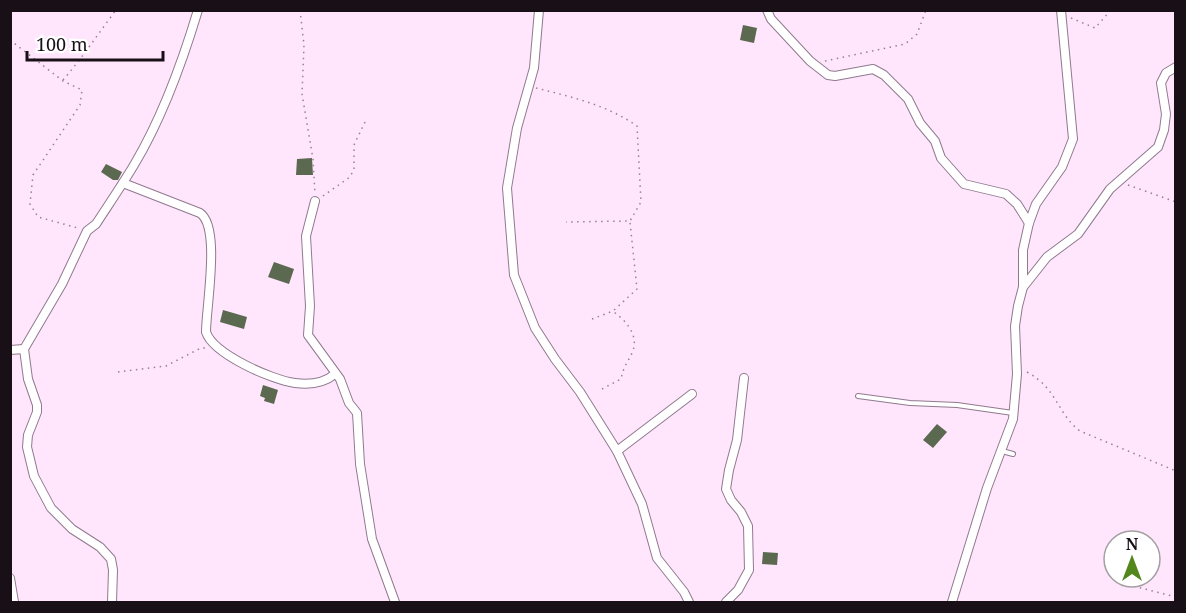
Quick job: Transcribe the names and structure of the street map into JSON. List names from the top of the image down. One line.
{"scale_bar":"100 m","north":"top"}
